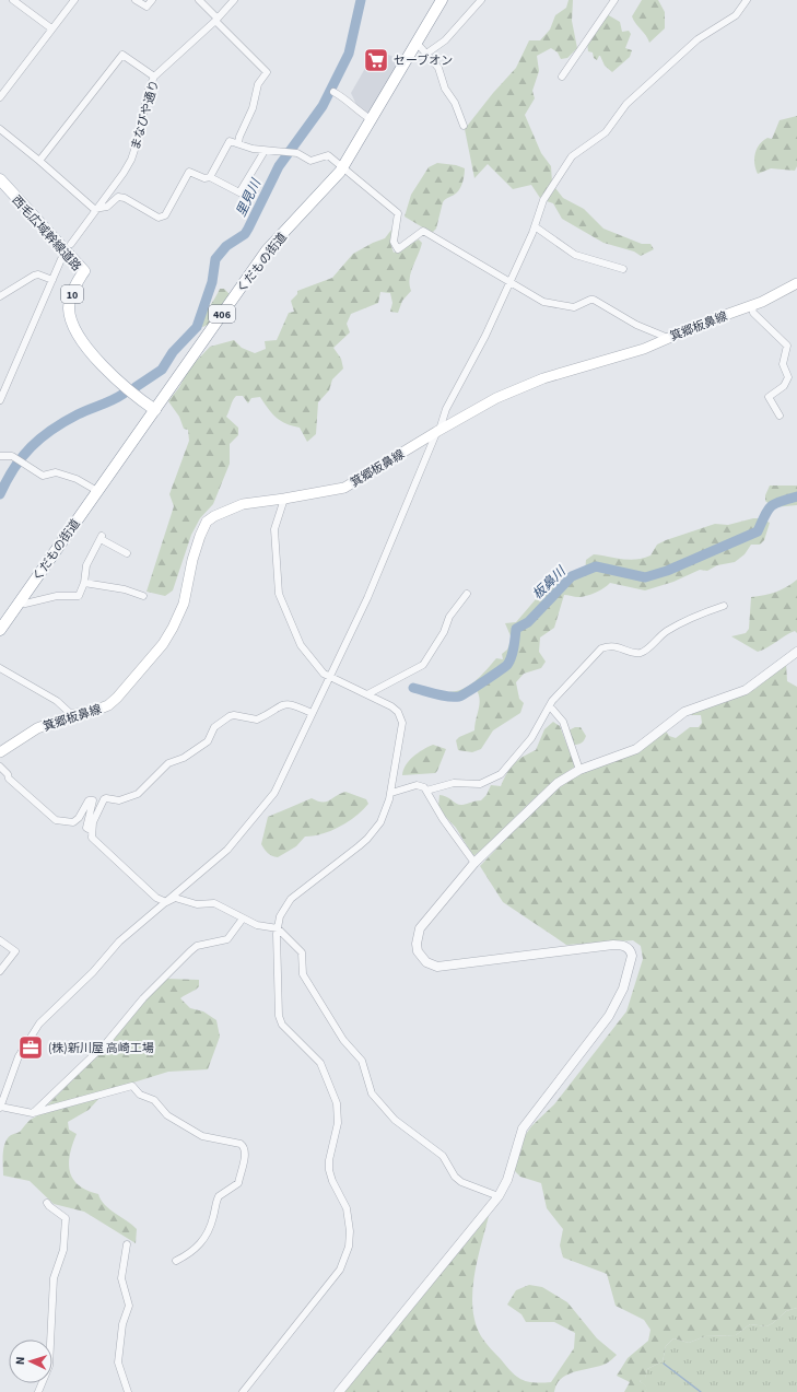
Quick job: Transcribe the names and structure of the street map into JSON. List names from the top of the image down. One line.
{"streets":{"main road":["西毛広域幹線道路","くだもの街道","10","406","箕郷板鼻線"],"street":["まなびや通り"]},"crossings":[["西毛広域幹線道路","くだもの街道"]],"water":["里見川","板鼻川"],"places":{"supermarket":["セーブオン"],"office":["(株)新川屋 高崎工場"]},"north":"left"}
